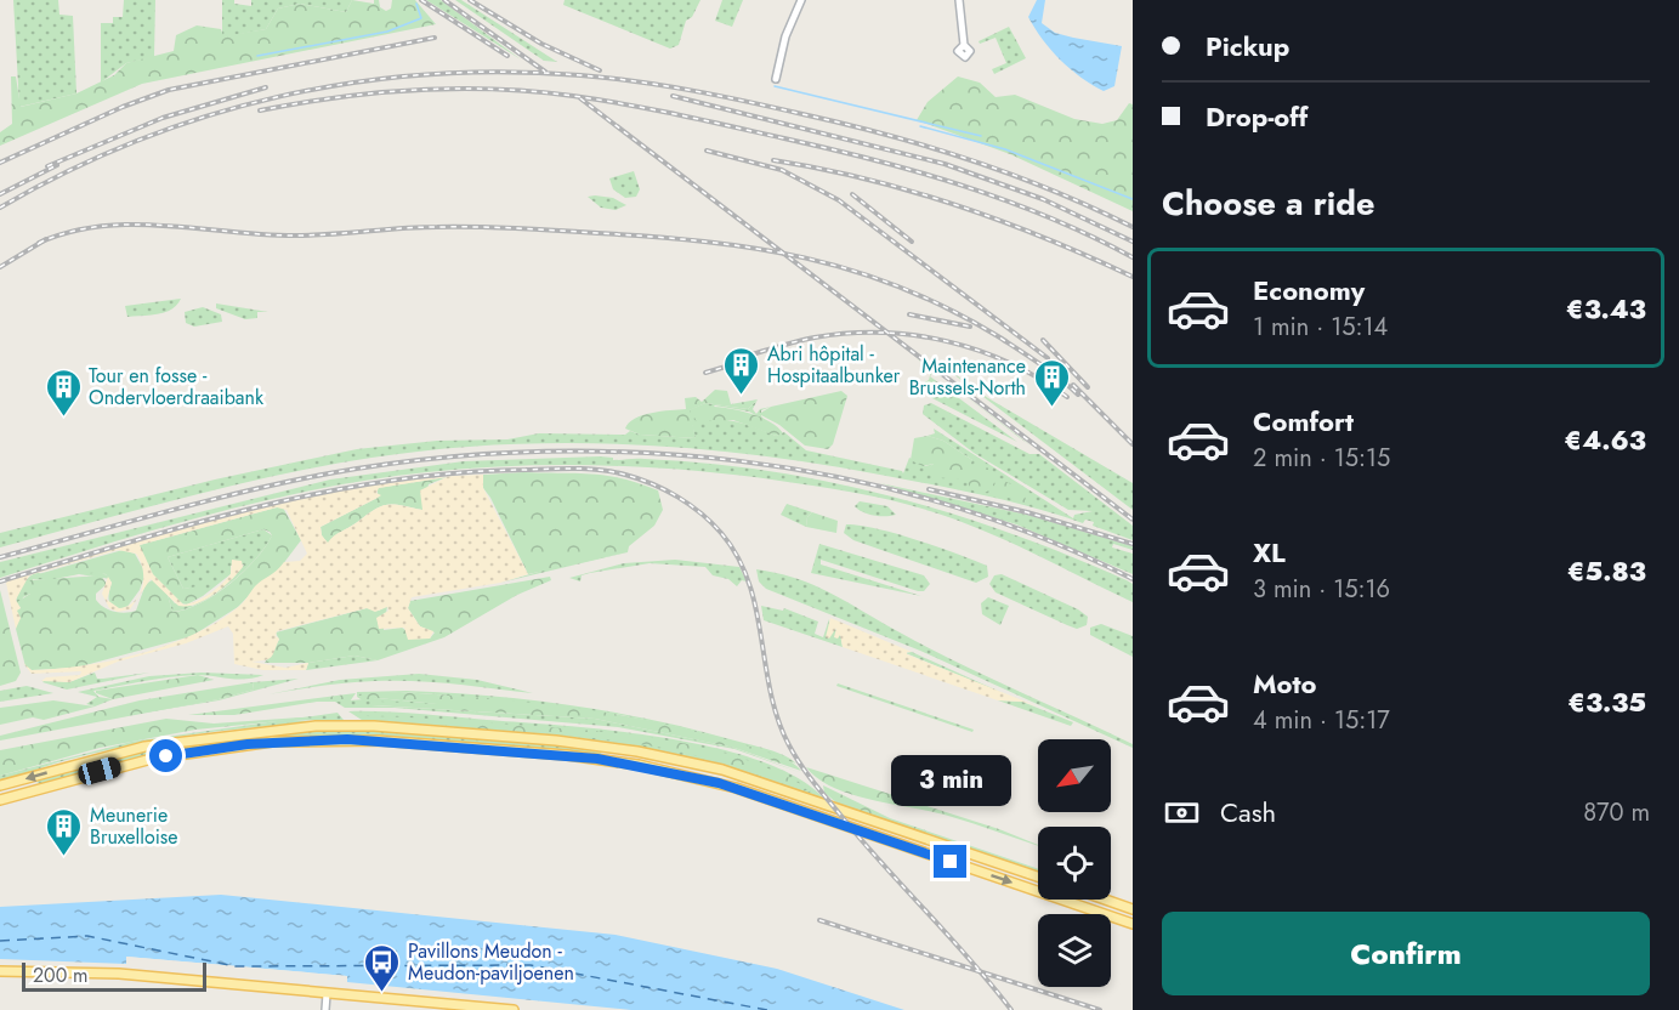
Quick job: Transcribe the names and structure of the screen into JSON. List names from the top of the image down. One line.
{"places":{"building":["Abri hôpital - Hospitaalbunker","Maintenance Brussels-North","Tour en fosse - Ondervloerdraaibank","Meunerie Bruxelloise"],"bus stop":["Pavillons Meudon - Meudon-paviljoenen"]},"scale_bar":"200 m","north":"bottom left","page":{"banner":["Pickup","Drop-off"],"heading":"Choose a ride","list":[{"name":"Economy","note":"1 min · 15:14","value":"€3.43"},{"name":"Comfort","note":"2 min · 15:15","value":"€4.63"},{"name":"XL","note":"3 min · 15:16","value":"€5.83"},{"name":"Moto","note":"4 min · 15:17","value":"€3.35"}],"bubble":"3 min","pay":["Cash","870 m"],"buttons":"Confirm","scale":"200 m"}}
